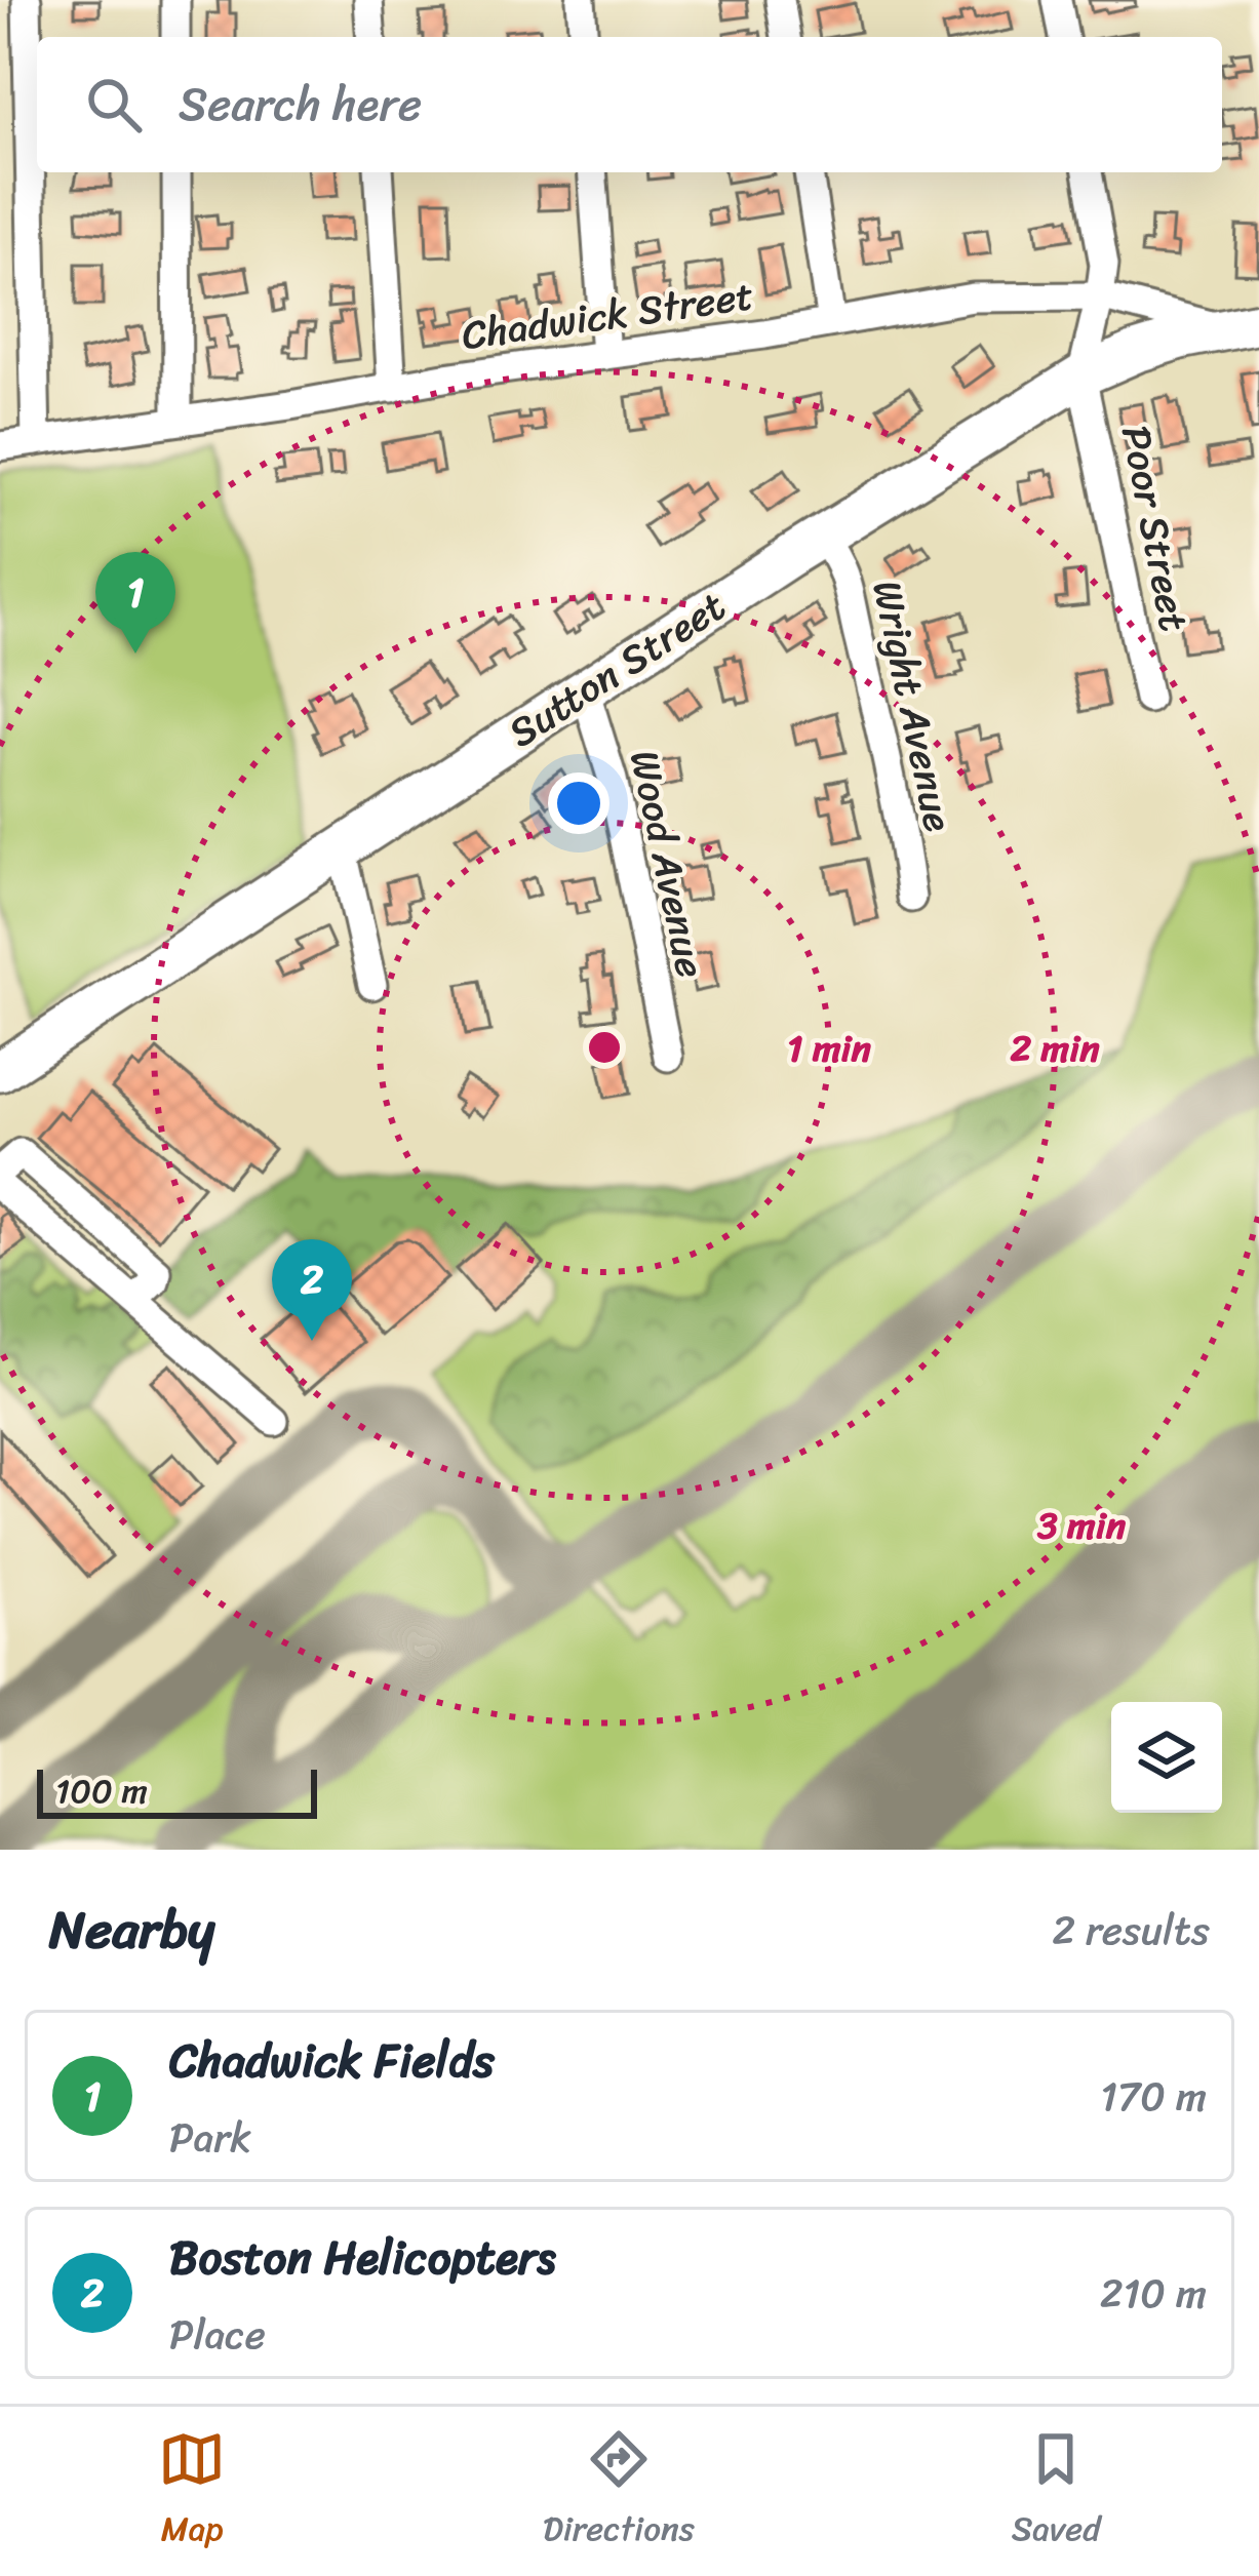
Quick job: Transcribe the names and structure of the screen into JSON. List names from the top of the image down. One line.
{"streets":{"highway":["Sutton Street"],"street":["Chadwick Street","Poor Street","Wright Avenue","Wood Avenue"]},"crossings":[["Chadwick Street","Sutton Street"],["Poor Street","Sutton Street"],["Sutton Street","Wright Avenue"],["Sutton Street","Wood Avenue"]],"scale_bar":"100 m","page":{"search":"Search here","pins":["1","2"],"scale":"100 m","heading":["Nearby","2 results"],"list":[{"mark":"1","name":"Chadwick Fields","note":"Park","value":"170 m"},{"mark":"2","name":"Boston Helicopters","note":"Place","value":"210 m"}],"nav":["Map","Directions","Saved"]},"rings":["1 min","2 min","3 min"]}
